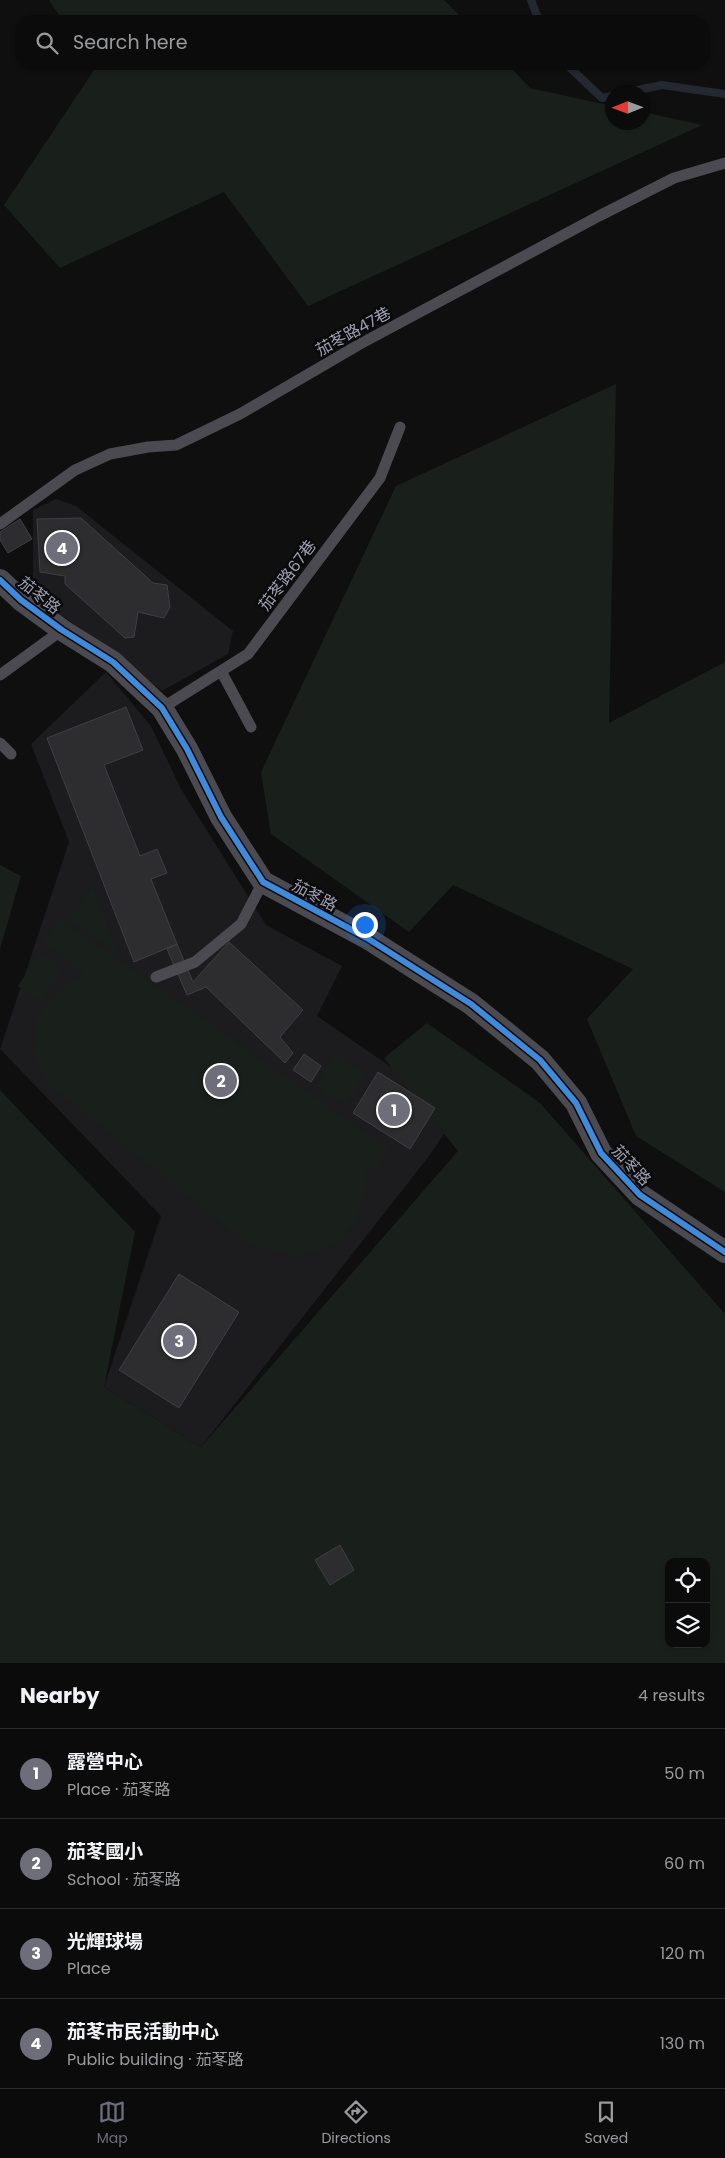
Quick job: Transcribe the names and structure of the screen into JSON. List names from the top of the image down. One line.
{"streets":{"street":["茄苳路"],"lane":["茄苳路47巷","茄苳路67巷"]},"crossings":[["茄苳路67巷","茄苳路"]],"north":"left","page":{"search":"Search here","pins":["4","2","1","3"],"heading":["Nearby","4 results"],"list":[{"mark":"1","name":"露營中心","note":"Place · 茄苳路","value":"50 m"},{"mark":"2","name":"茄苳國小","note":"School · 茄苳路","value":"60 m"},{"mark":"3","name":"光輝球場","note":"Place","value":"120 m"},{"mark":"4","name":"茄苳市民活動中心","note":"Public building · 茄苳路","value":"130 m"}],"nav":["Map","Directions","Saved"]}}
